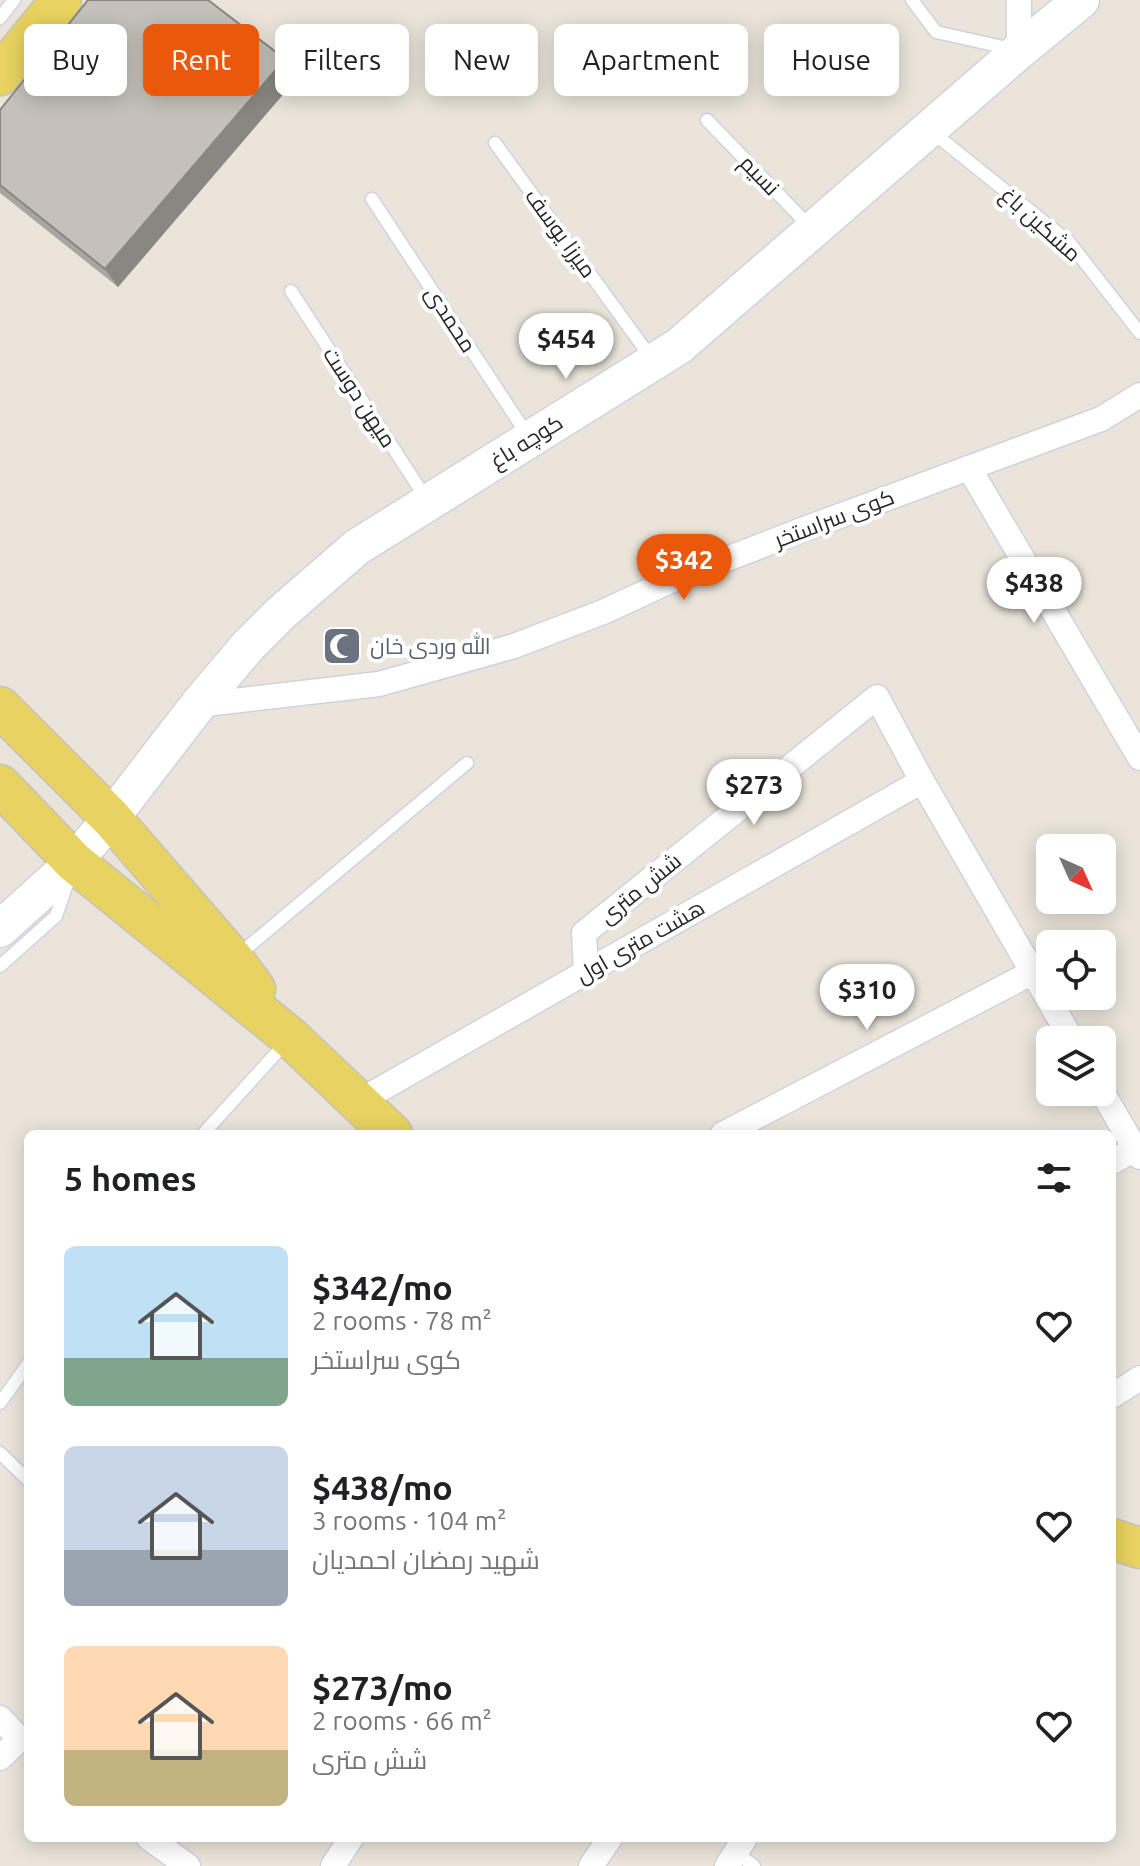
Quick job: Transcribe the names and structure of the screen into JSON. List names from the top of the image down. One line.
{"streets":{"main road":["کوچه باغ"],"street":["کوی سراستخر","شش متری","هشت متری اول"],"lane":["نسیم","مشکین باغ","میرزا یوسف","محمدی","میهن دوست"]},"crossings":[["نسیم","کوچه باغ"],["مشکین باغ","کوچه باغ"],["میرزا یوسف","کوچه باغ"],["محمدی","کوچه باغ"],["میهن دوست","کوچه باغ"],["کوچه باغ","کوی سراستخر"],["شش متری","هشت متری اول"]],"places":{"mosque":["الله وردی خان"]},"north":"bottom right","page":{"chip":["Buy","Rent","Filters","New","Apartment","House"],"price":["$454","$342","$438","$273","$310"],"heading":"5 homes","list":[{"name":"$342/mo","note":"2 rooms · 78 m² · کوی سراستخر"},{"name":"$438/mo","note":"3 rooms · 104 m² · شهید رمضان احمدیان"},{"name":"$273/mo","note":"2 rooms · 66 m² · شش متری"}]}}
